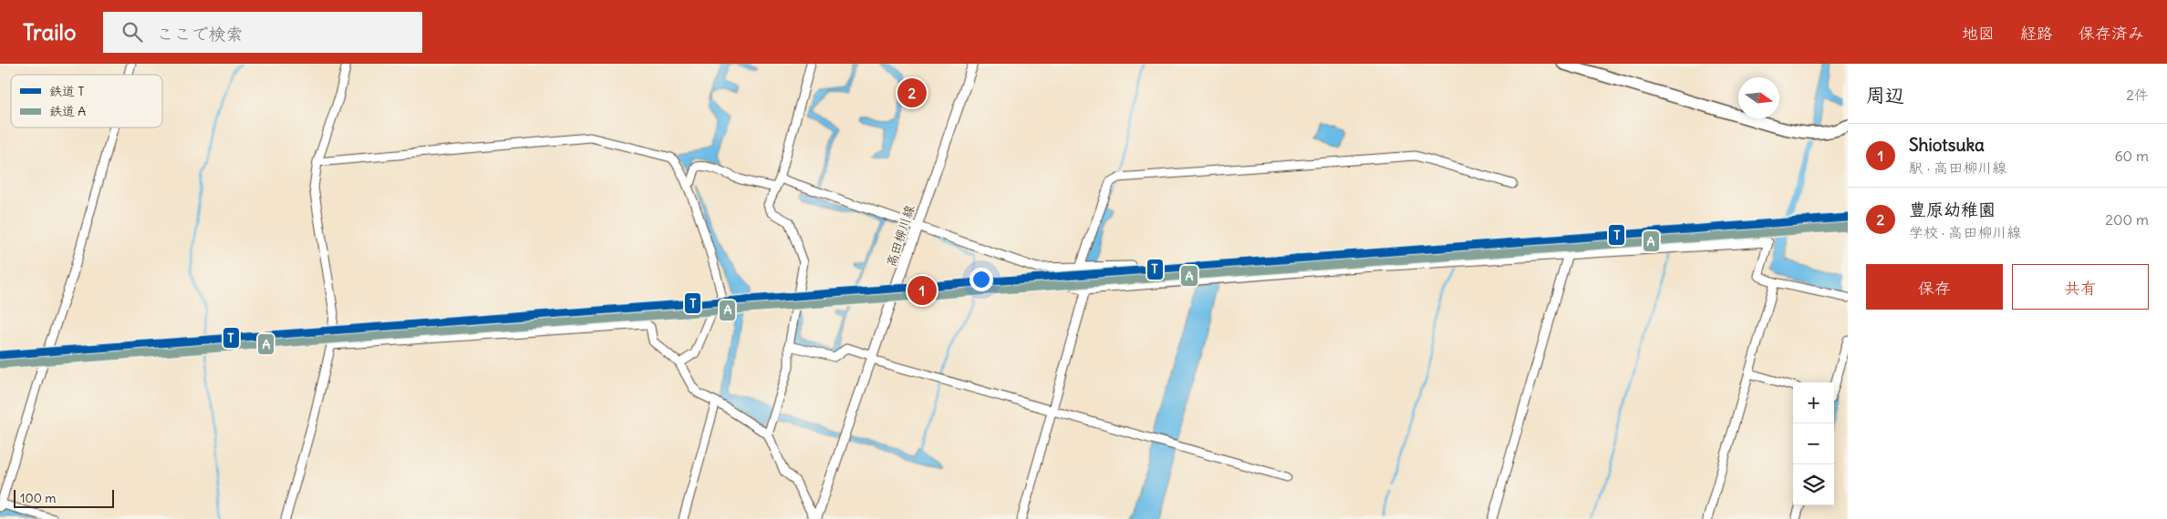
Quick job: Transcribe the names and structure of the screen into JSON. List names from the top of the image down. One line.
{"streets":{"main road":["高田柳川線"]},"lines":["rail line T","rail line A"],"legend":["鉄道 T","鉄道 A"],"scale_bar":"100 m","north":"right","page":{"header":"Trailo","search":"ここで検索","nav":["地図","経路","保存済み"],"heading":["周辺","2件"],"pins":["2","1"],"list":[{"mark":"1","name":"Shiotsuka","note":"駅 · 高田柳川線","value":"60 m"},{"mark":"2","name":"豊原幼稚園","note":"学校 · 高田柳川線","value":"200 m"}],"buttons":["保存","共有"],"map_buttons":["+","−"],"scale":"100 m"}}
